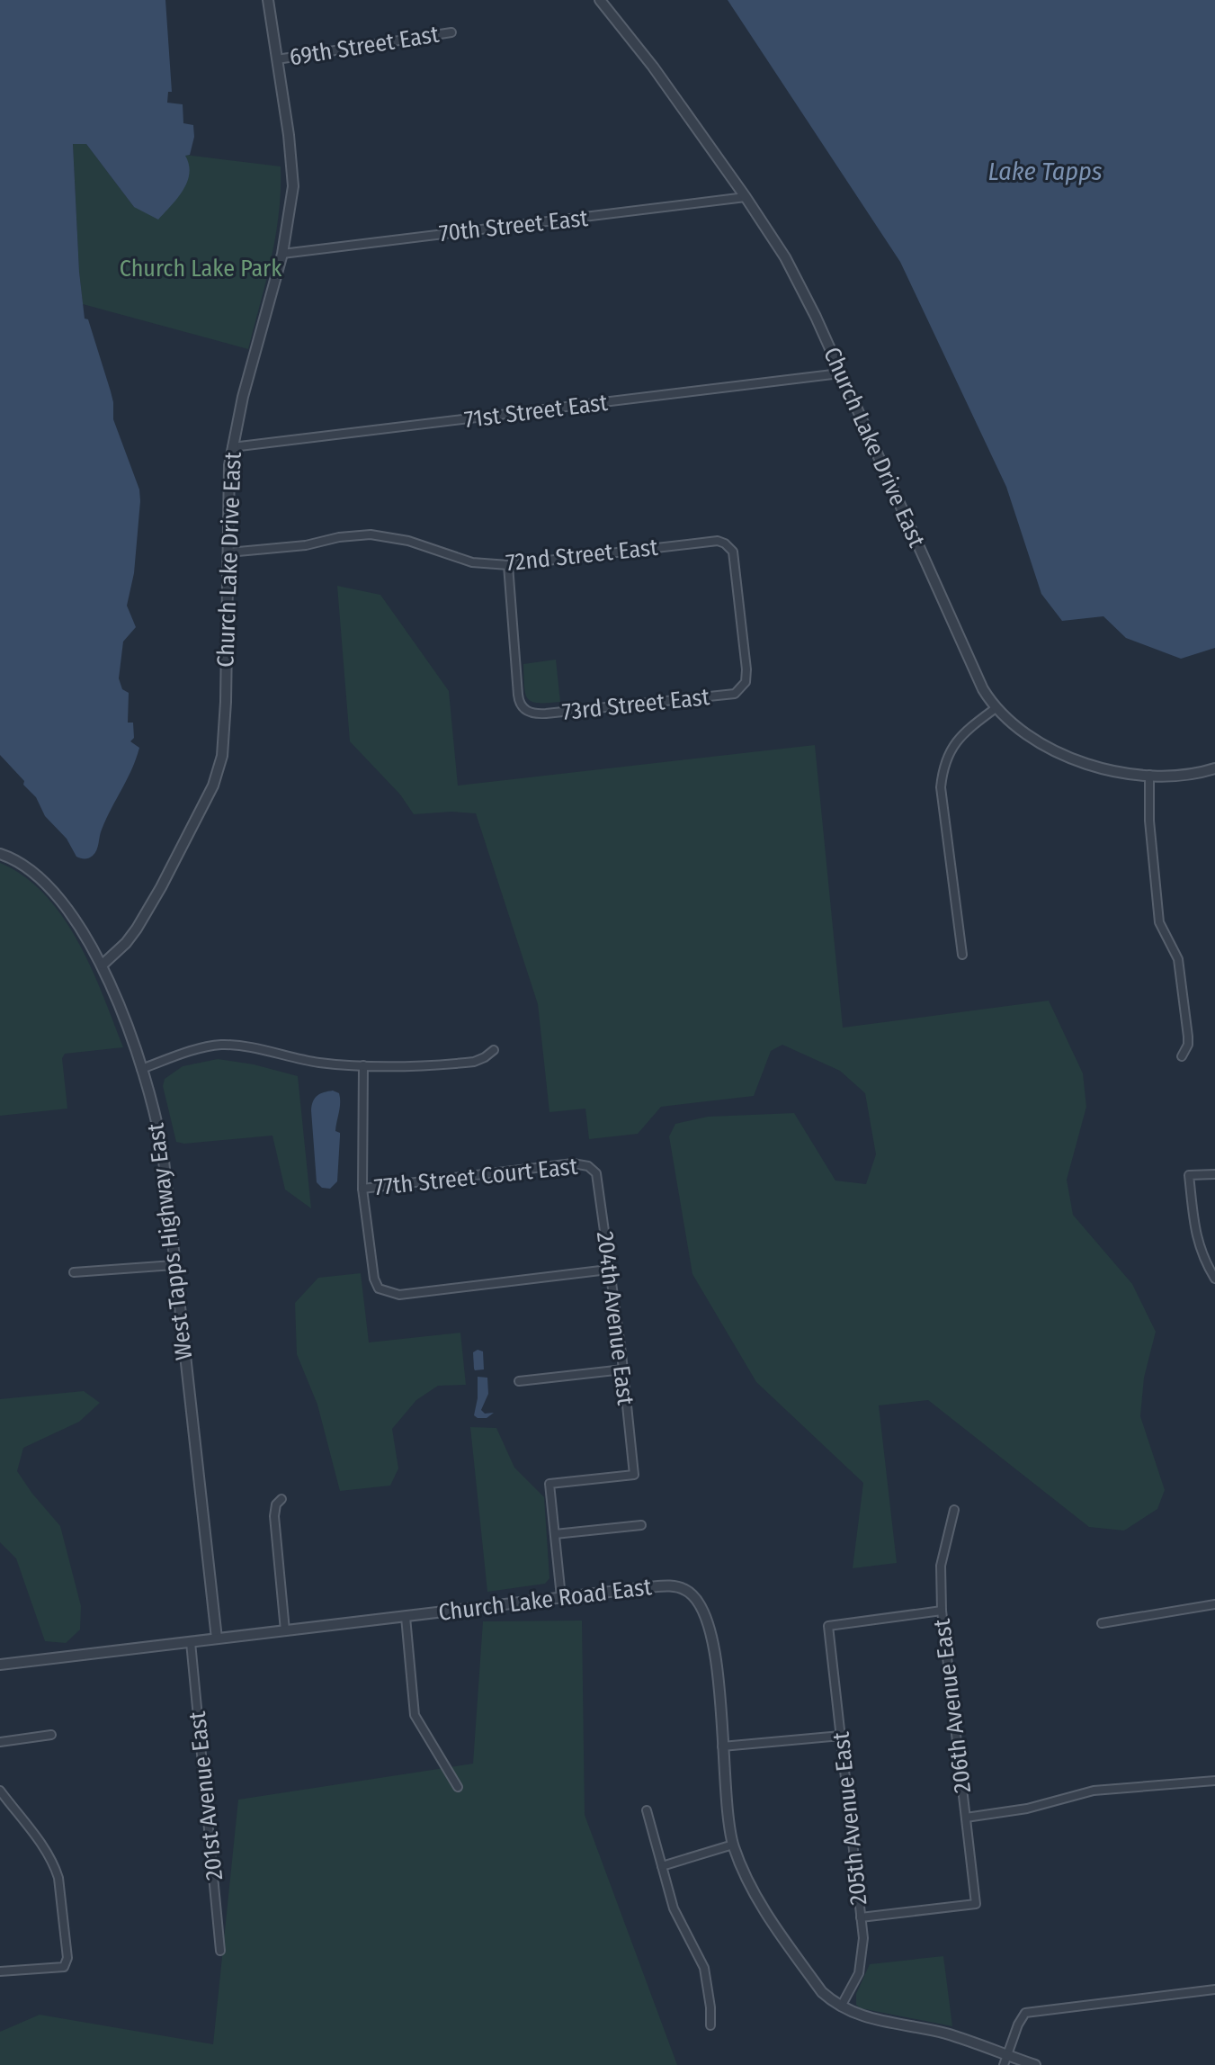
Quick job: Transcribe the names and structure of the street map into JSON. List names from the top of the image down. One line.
{"streets":{"street":["69th Street East","70th Street East","71st Street East","Church Lake Drive East","72nd Street East","73rd Street East","77th Street Court East","West Tapps Highway East","204th Avenue East","Church Lake Road East","206th Avenue East","201st Avenue East","205th Avenue East"]},"crossings":[["69th Street East","Church Lake Drive East"],["70th Street East","Church Lake Drive East"],["71st Street East","Church Lake Drive East"],["Church Lake Drive East","72nd Street East"],["Church Lake Drive East","West Tapps Highway East"],["72nd Street East","73rd Street East"],["77th Street Court East","204th Avenue East"],["West Tapps Highway East","Church Lake Road East"],["Church Lake Road East","201st Avenue East"],["Church Lake Road East","205th Avenue East"],["206th Avenue East","205th Avenue East"]],"water":["Lake Tapps"],"parks":["Church Lake Park"]}
